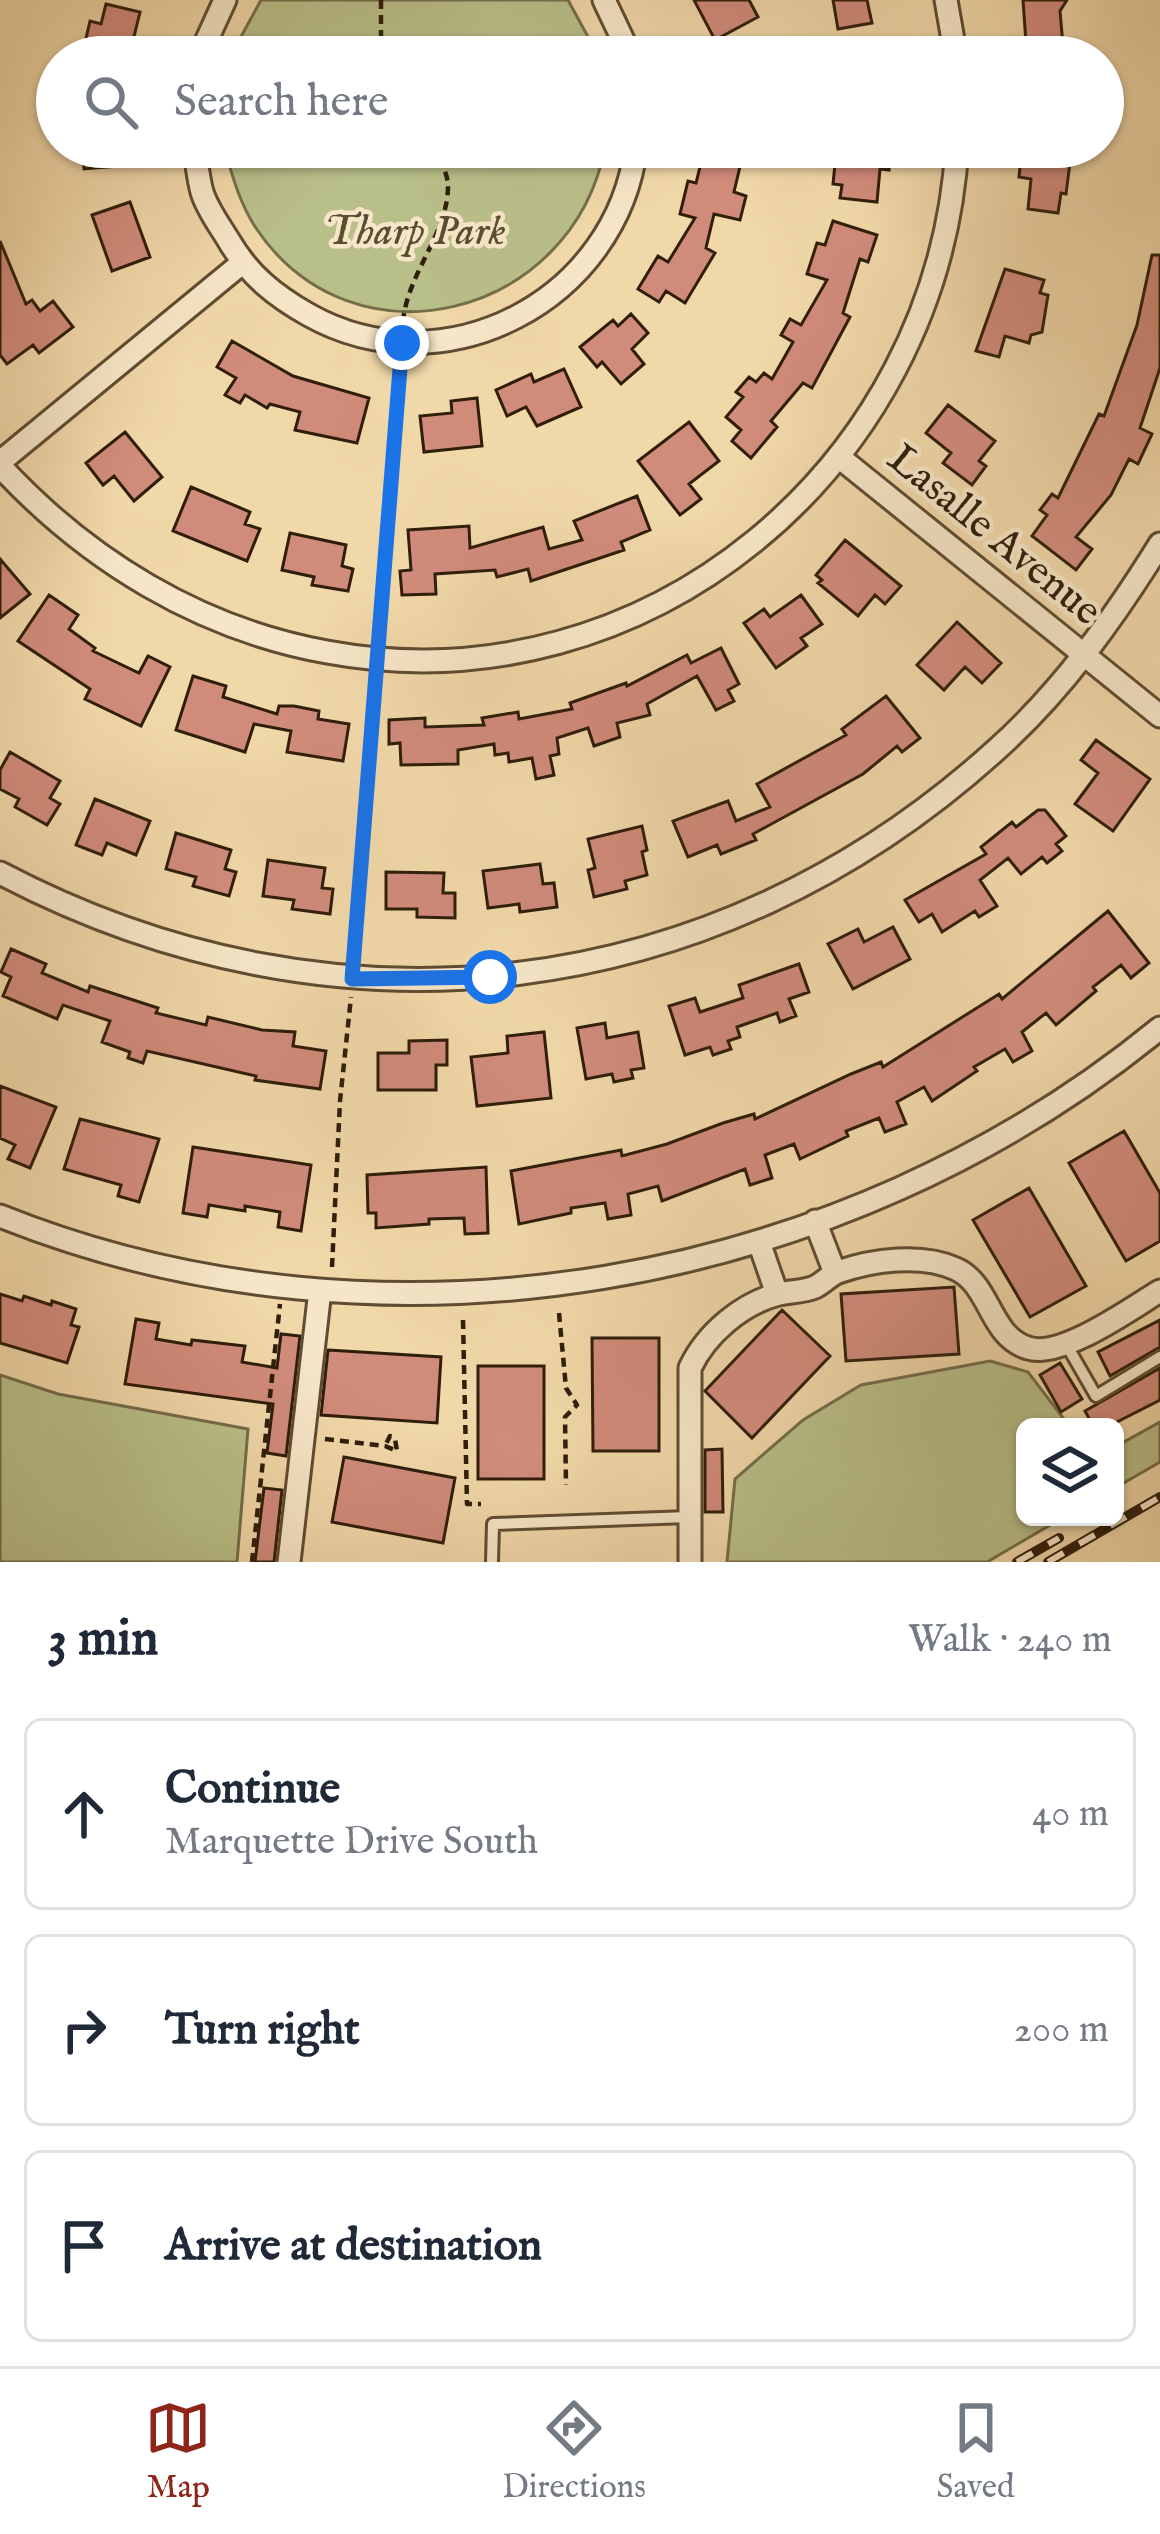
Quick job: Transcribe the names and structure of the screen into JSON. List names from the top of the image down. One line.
{"streets":{"street":["Lasalle Avenue"]},"parks":["Tharp Park"],"page":{"search":"Search here","heading":["3 min","Walk · 240 m"],"list":[["Continue","Marquette Drive South","40 m"],["Turn right","200 m"],"Arrive at destination"],"nav":["Map","Directions","Saved"]}}
